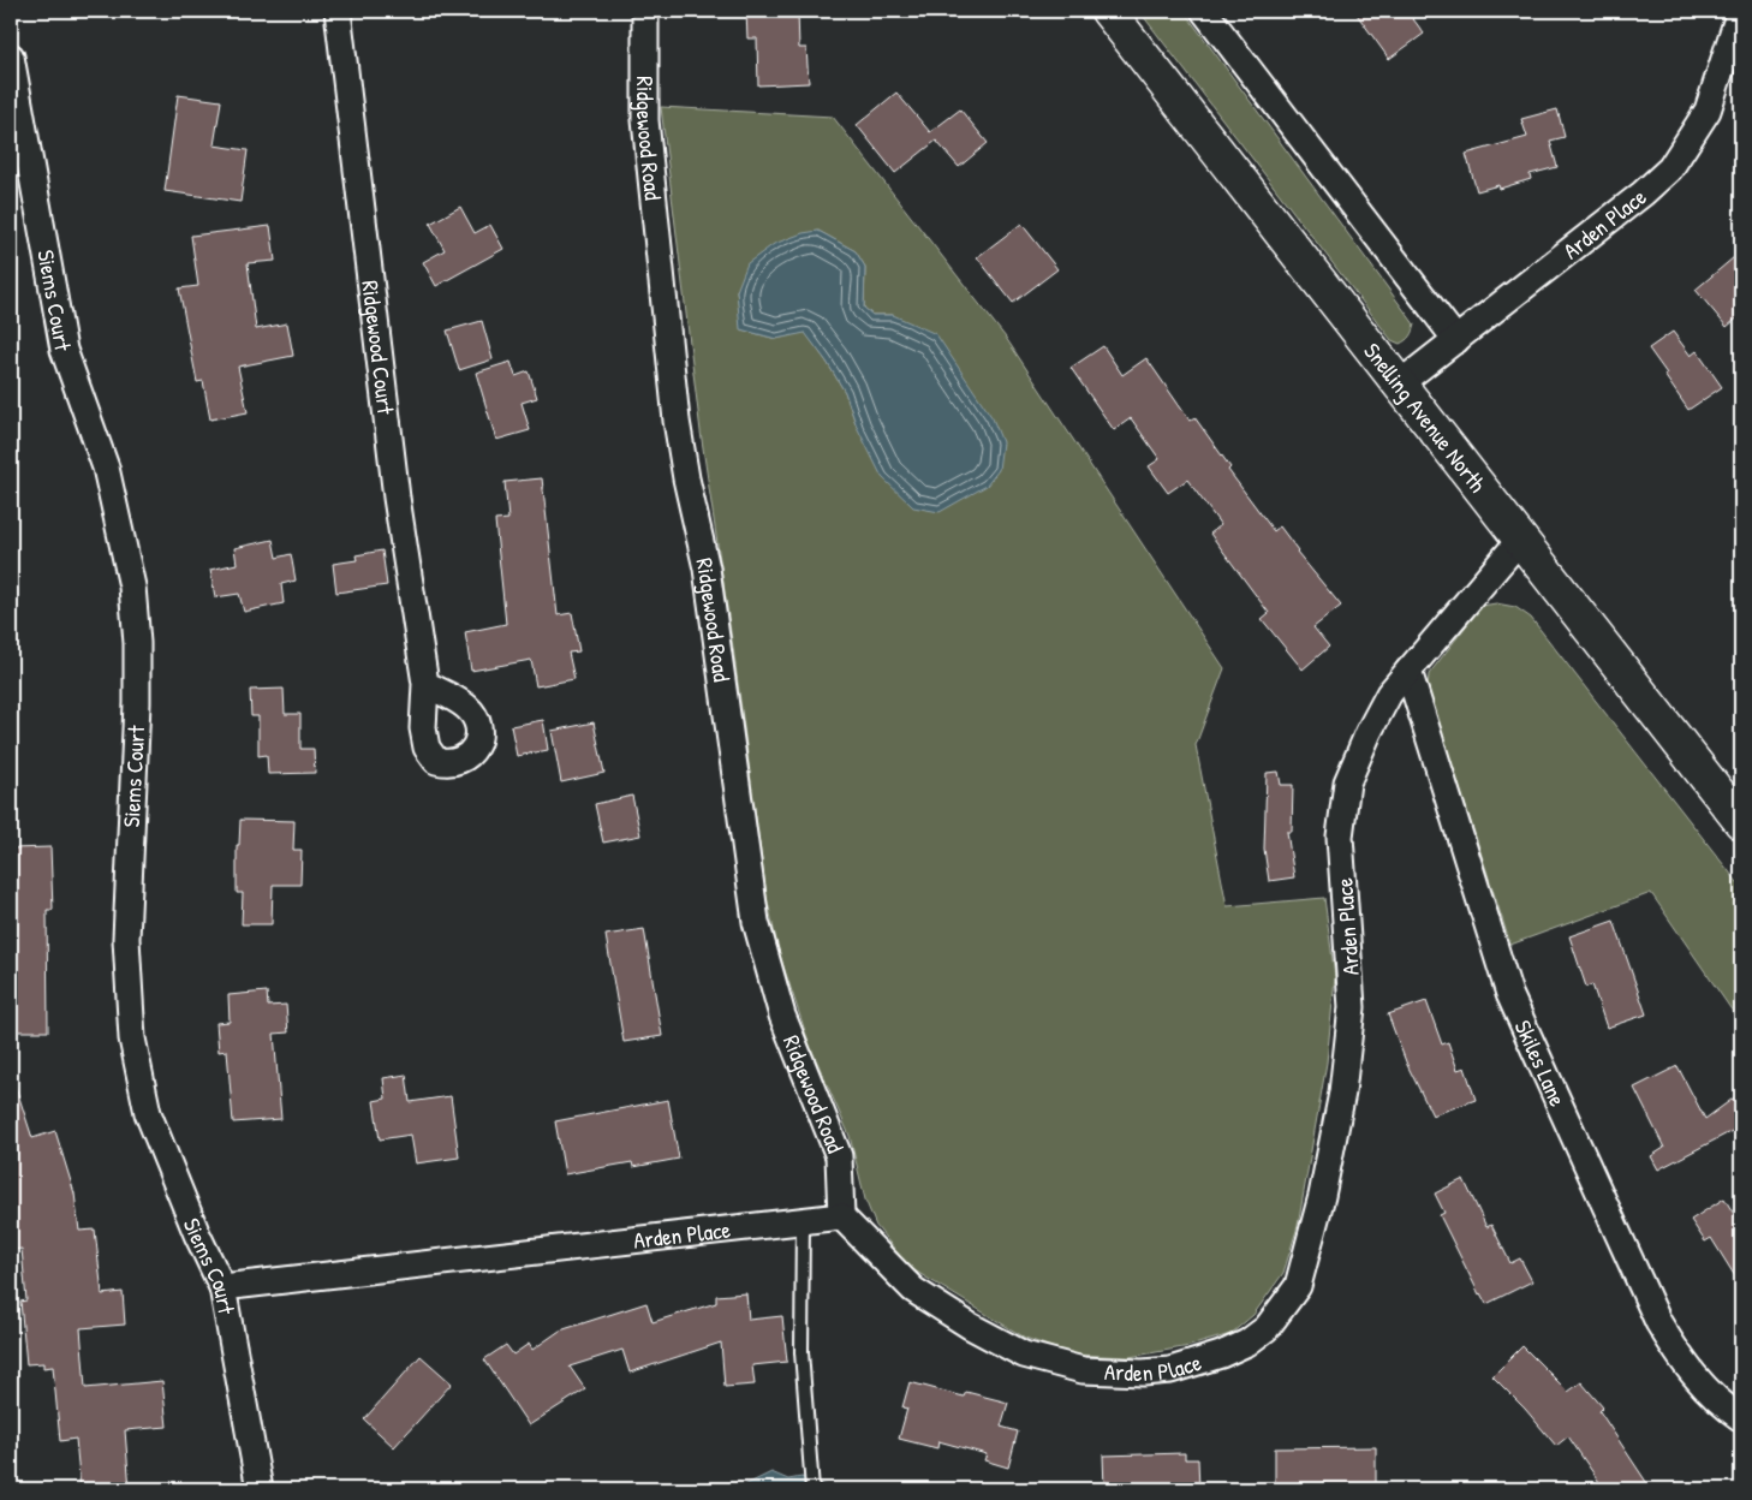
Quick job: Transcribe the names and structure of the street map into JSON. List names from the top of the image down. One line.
{"streets":{"street":["Ridgewood Road","Arden Place","Siems Court","Ridgewood Court","Snelling Avenue North","Skiles Lane"]},"crossings":[["Ridgewood Road","Arden Place"],["Arden Place","Siems Court"],["Arden Place","Snelling Avenue North"],["Arden Place","Skiles Lane"]]}
